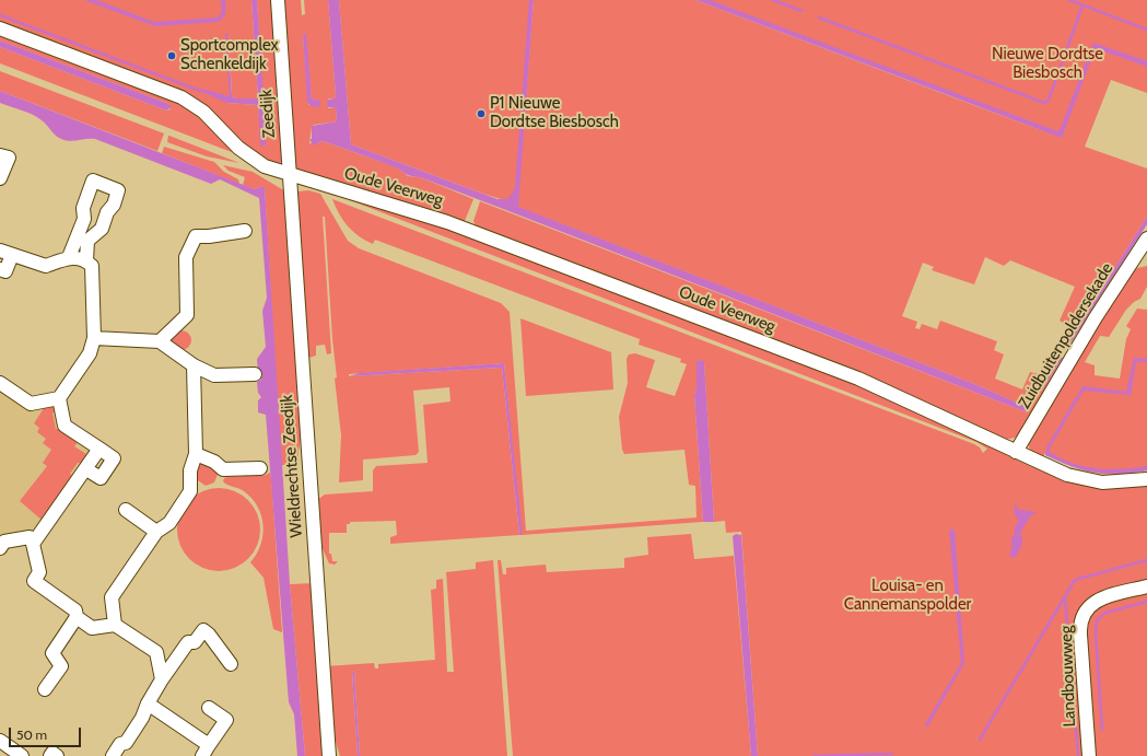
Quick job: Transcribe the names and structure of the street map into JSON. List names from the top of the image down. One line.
{"streets":{"street":["Zeedijk","Oude Veerweg","Zuidbuitenpoldersekade","Wieldrechtse Zeedijk","Landbouwweg"]},"crossings":[["Zeedijk","Oude Veerweg"],["Zeedijk","Wieldrechtse Zeedijk"],["Oude Veerweg","Zuidbuitenpoldersekade"],["Oude Veerweg","Wieldrechtse Zeedijk"]],"parks":["Nieuwe Dordtse Biesbosch","Louisa- en Cannemanspolder"],"places":["Sportcomplex Schenkeldijk","P1 Nieuwe Dordtse Biesbosch"],"scale_bar":"50 m"}
